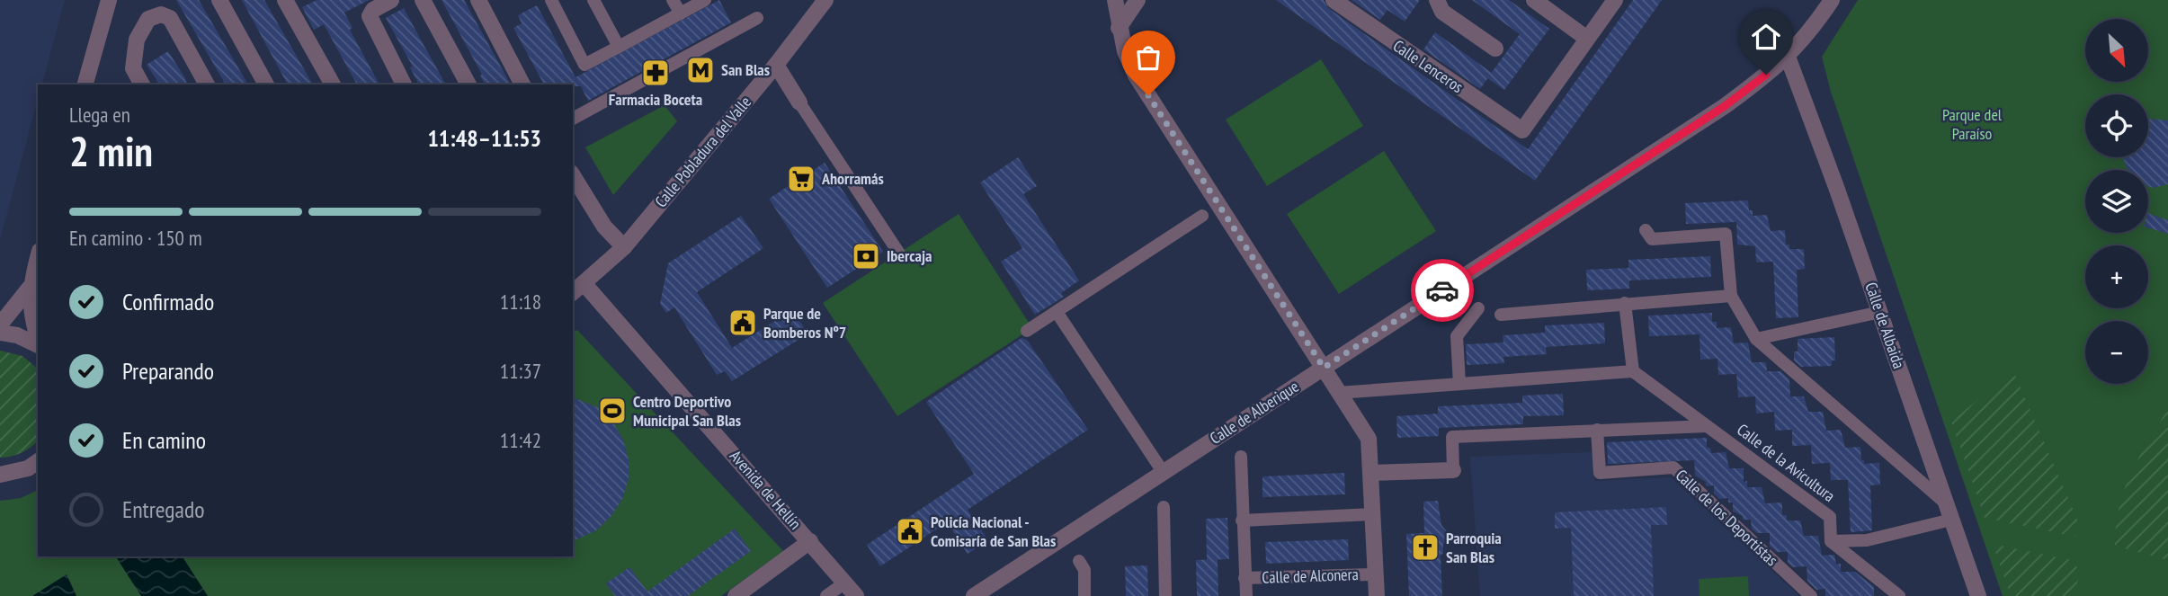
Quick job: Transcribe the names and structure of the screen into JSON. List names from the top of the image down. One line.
{"streets":{"street":["Calle Lenceros","Calle Pobladura del Valle","Calle de Albaida","Calle de Alberique","Calle de la Avicultura","Avenida de Hellín","Calle de los Deportistas","Calle de Alconera"]},"crossings":[["Calle Pobladura del Valle","Avenida de Hellín"],["Calle de Albaida","Calle de Alberique"],["Calle de Alberique","Calle de Alconera"]],"parks":["Parque del Paraíso"],"places":{"metro station":["San Blas"],"pharmacy":["Farmacia Boceta"],"supermarket":["Ahorramás"],"bank":["Ibercaja"],"public building":["Parque de Bomberos Nº7","Policía Nacional - Comisaría de San Blas"],"sports":["Centro Deportivo Municipal San Blas"],"church":["Parroquia San Blas"]},"north":"bottom right","page":{"map_buttons":["+","−"],"heading":["2 min","Llega en","11:48–11:53"],"bar":"En camino · 150 m","list":[["Confirmado","11:18"],["Preparando","11:37"],["En camino","11:42"],"Entregado"]}}
